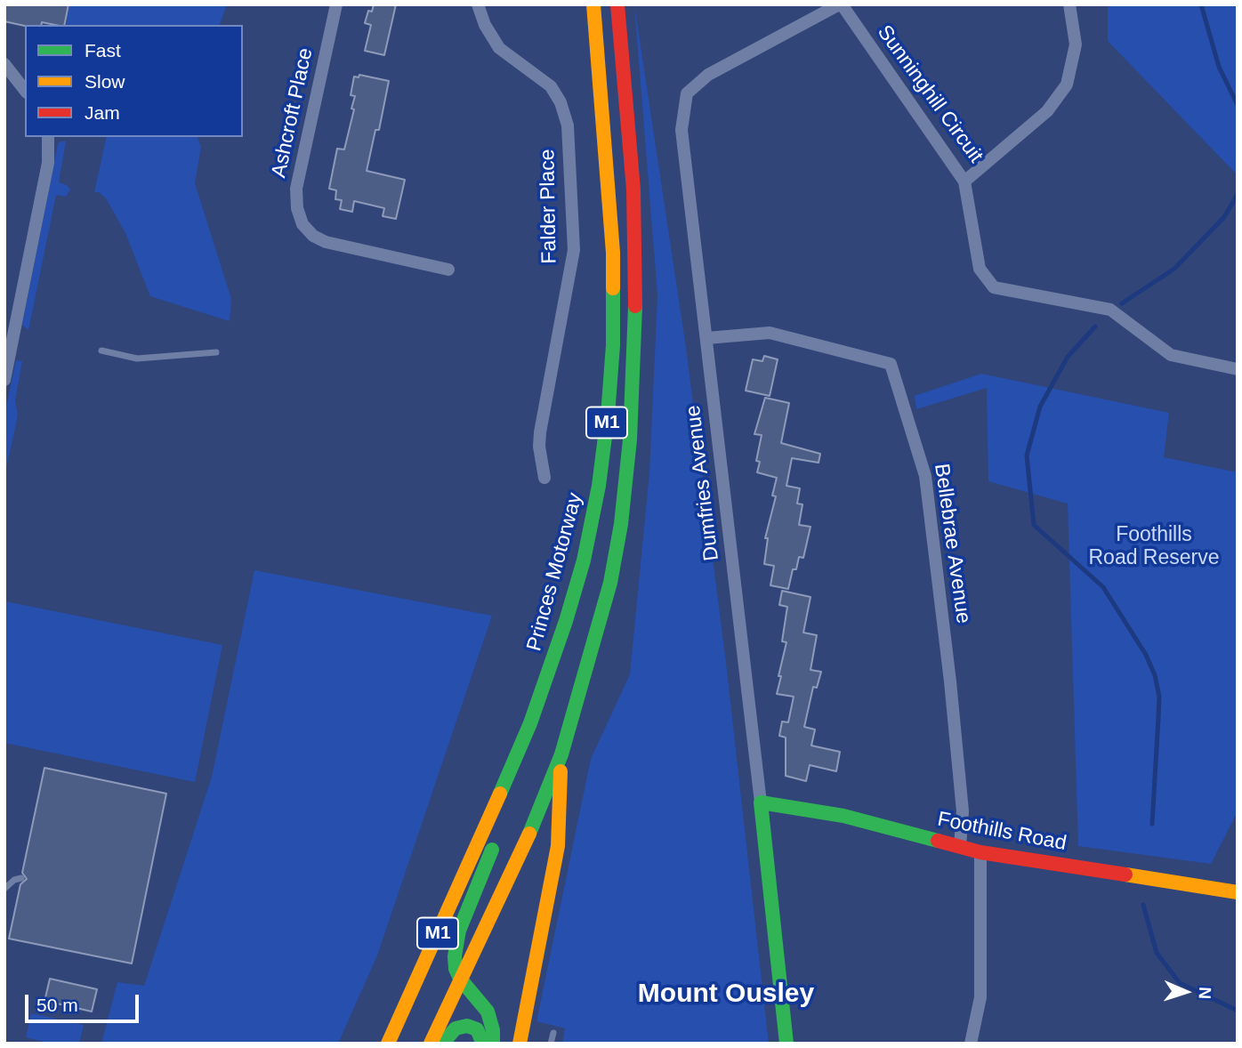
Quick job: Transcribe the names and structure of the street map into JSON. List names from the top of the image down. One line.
{"streets":{"main road":["M1","Dumfries Avenue","Princes Motorway","Foothills Road"],"street":["Sunninghill Circuit","Ashcroft Place","Falder Place","Bellebrae Avenue"]},"crossings":[["Sunninghill Circuit","Dumfries Avenue"],["Dumfries Avenue","Bellebrae Avenue"],["Dumfries Avenue","Foothills Road"],["Bellebrae Avenue","Foothills Road"]],"districts":["Mount Ousley"],"parks":["Foothills Road Reserve"],"legend":["Fast","Slow","Jam"],"scale_bar":"50 m","north":"right"}
